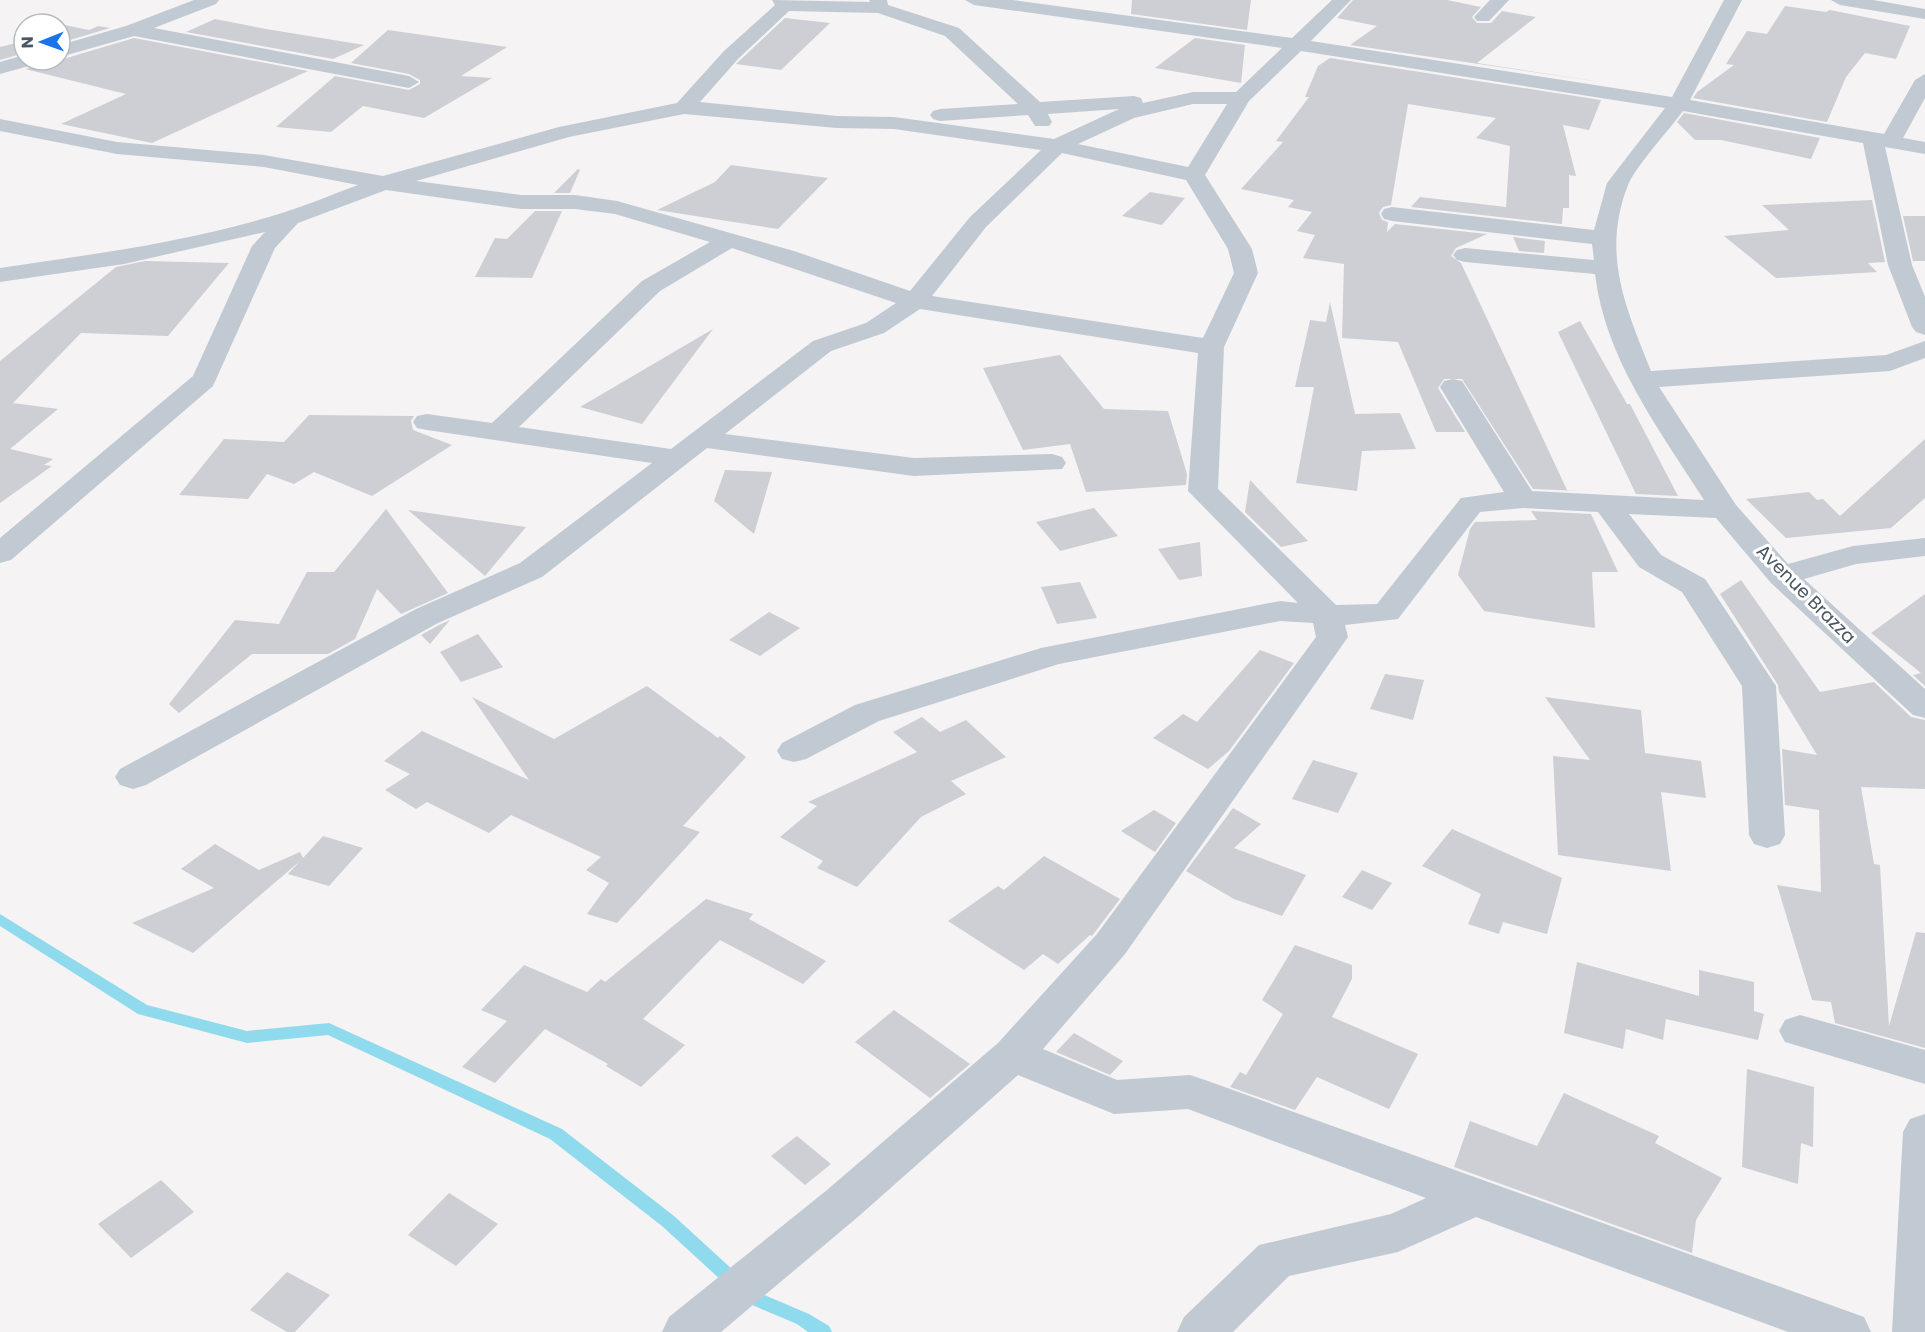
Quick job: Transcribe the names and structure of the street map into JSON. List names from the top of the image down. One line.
{"streets":{"street":["Avenue Brazza"]},"north":"left"}
